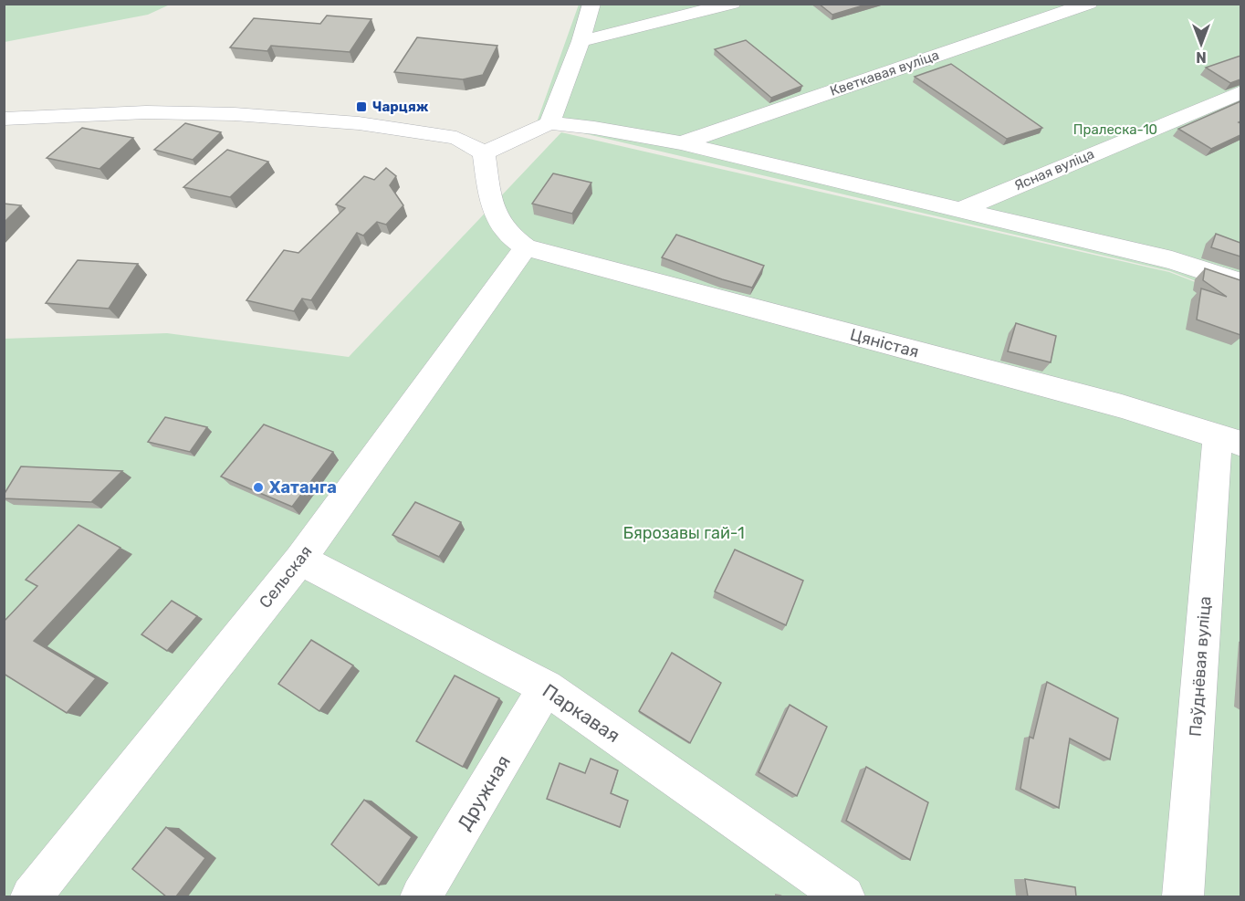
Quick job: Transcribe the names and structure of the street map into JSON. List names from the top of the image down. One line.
{"streets":{"street":["Кветкавая вуліца","Ясная вуліца","Цяністая","Сельская","Паўднёвая вуліца","Паркавая","Дружная"]},"crossings":[["Цяністая","Сельская"],["Цяністая","Паўднёвая вуліца"],["Сельская","Паркавая"],["Паркавая","Дружная"]],"parks":["Пралеска-10","Бярозавы гай-1"],"places":{"transit":["Чарцяж"],"other":["Хатанга"]},"north":"bottom"}
